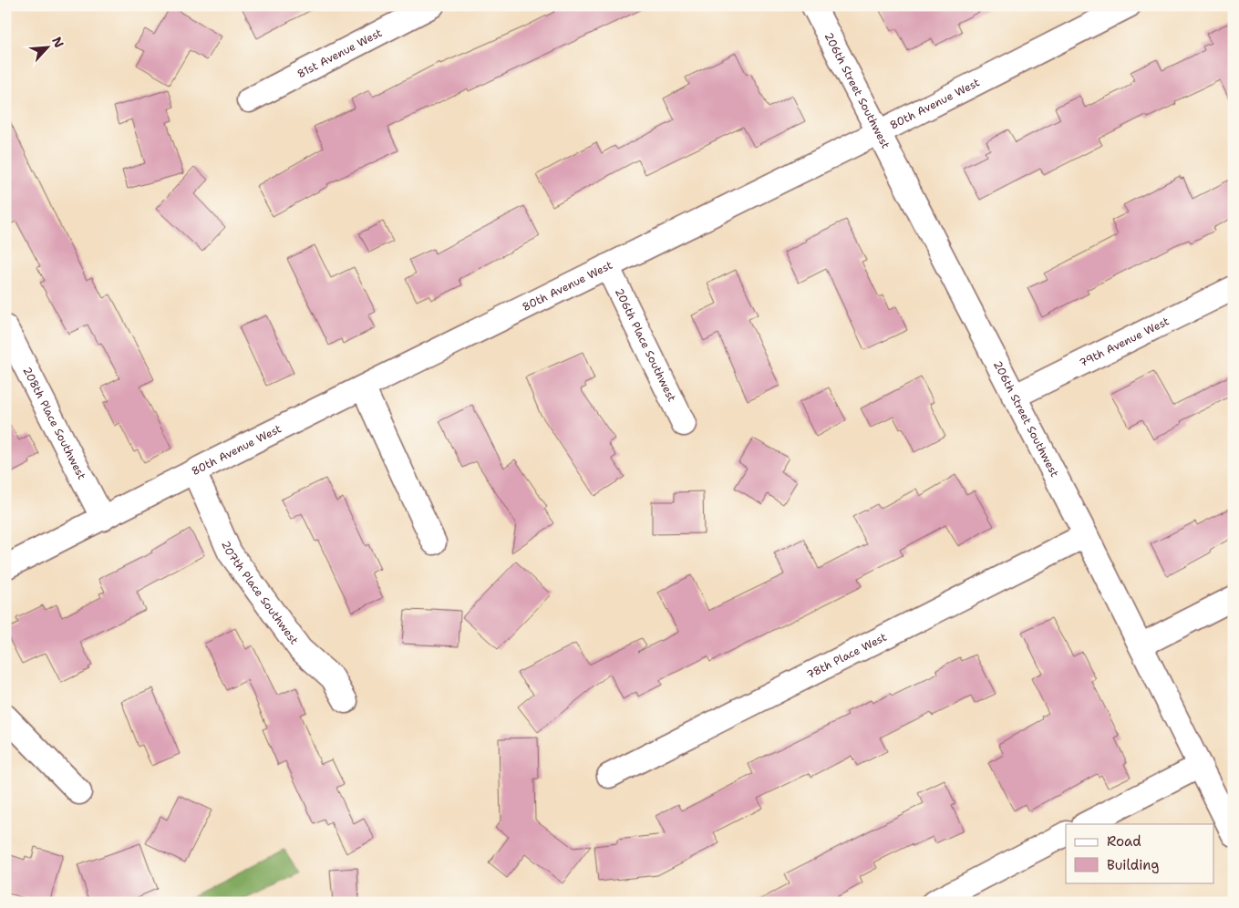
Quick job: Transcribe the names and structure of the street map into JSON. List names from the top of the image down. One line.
{"streets":{"street":["81st Avenue West","206th Street Southwest","80th Avenue West","79th Avenue West","206th Place Southwest","208th Place Southwest","207th Place Southwest","78th Place West"]},"crossings":[["206th Street Southwest","80th Avenue West"],["206th Street Southwest","79th Avenue West"],["206th Street Southwest","78th Place West"],["80th Avenue West","206th Place Southwest"],["80th Avenue West","208th Place Southwest"],["80th Avenue West","207th Place Southwest"]],"legend":["Road","Building"],"north":"top right"}
